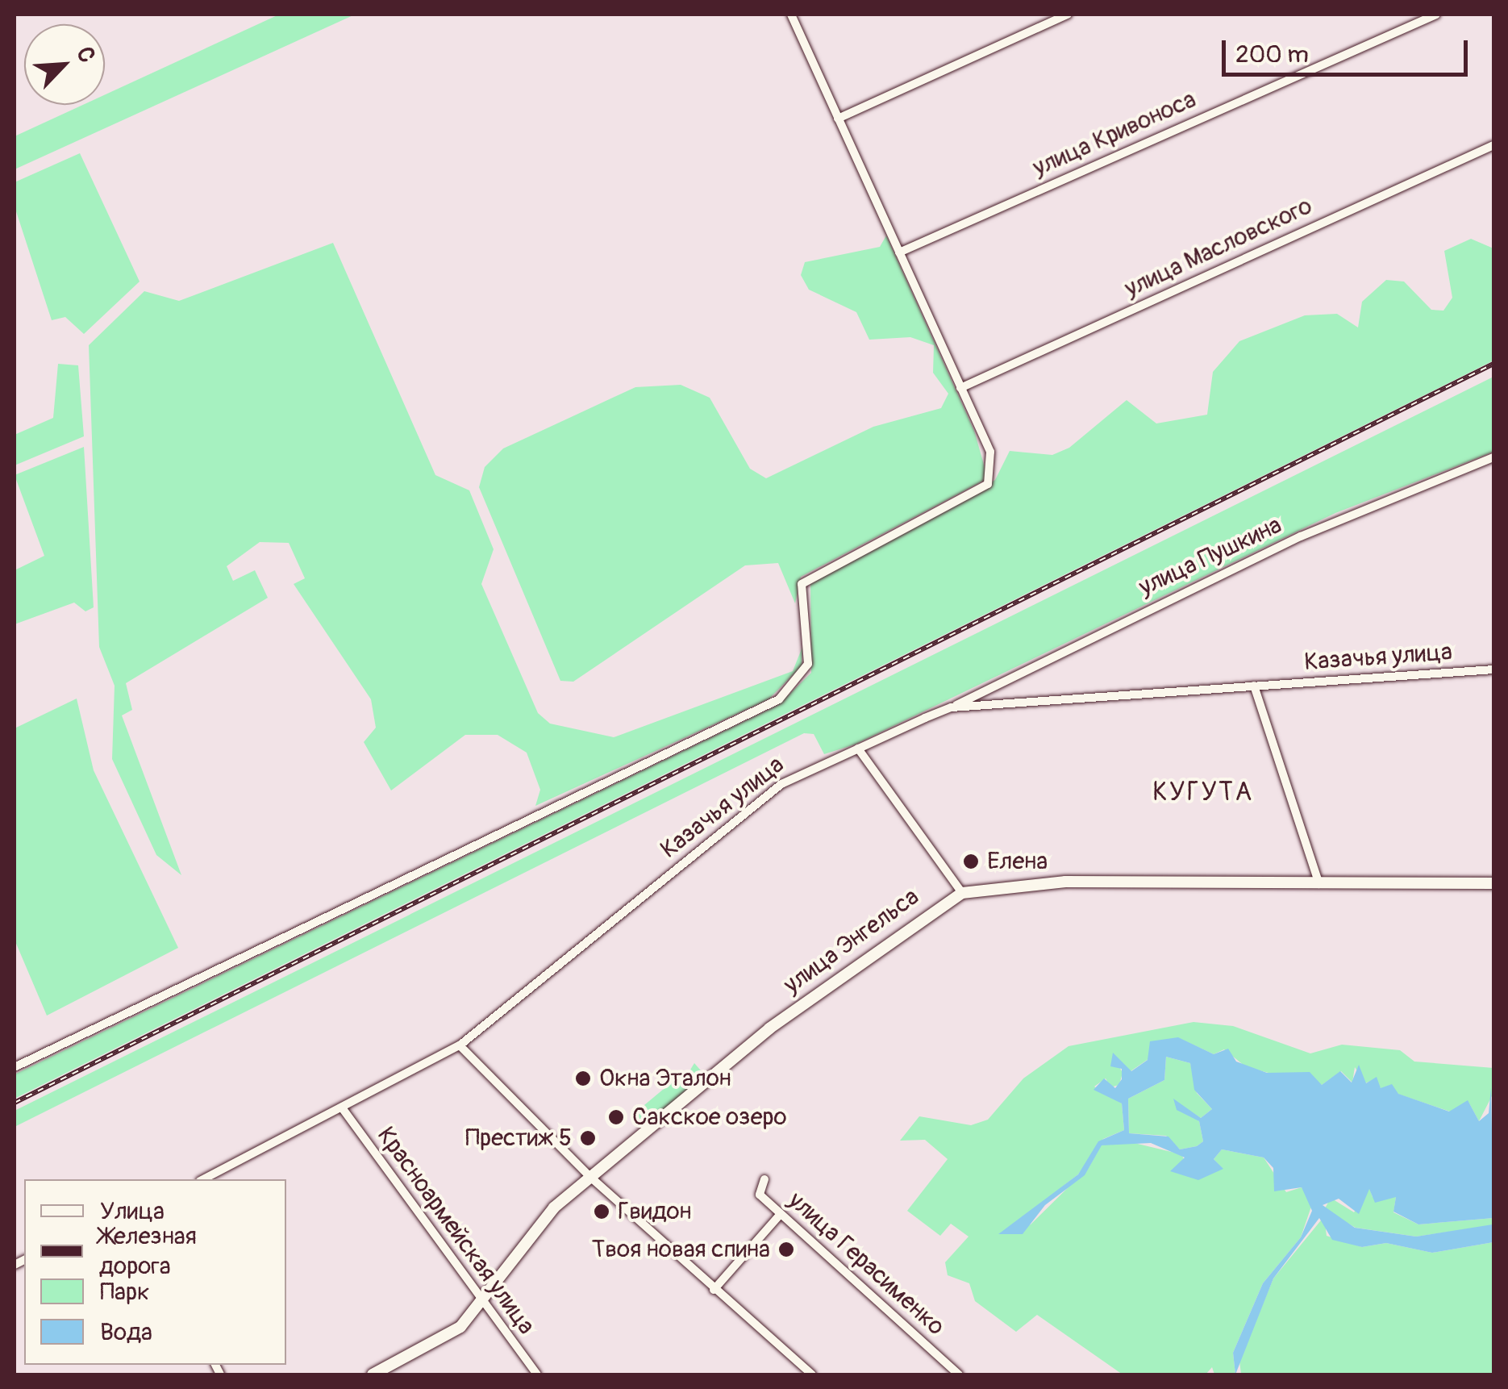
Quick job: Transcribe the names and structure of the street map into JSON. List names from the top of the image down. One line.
{"streets":{"street":["улица Кривоноса","улица Масловского","улица Пушкина","Казачья улица","улица Энгельса","Красноармейская улица","улица Герасименко"]},"crossings":[["улица Пушкина","Казачья улица"],["Казачья улица","Красноармейская улица"],["улица Энгельса","Красноармейская улица"]],"districts":["КУГУТА"],"places":["Елена","Окна Эталон","Сакское озеро","Престиж 5","Гвидон","Твоя новая спина"],"legend":["Улица","Железная дорога","Парк","Вода"],"scale_bar":"200 m","north":"top right"}
